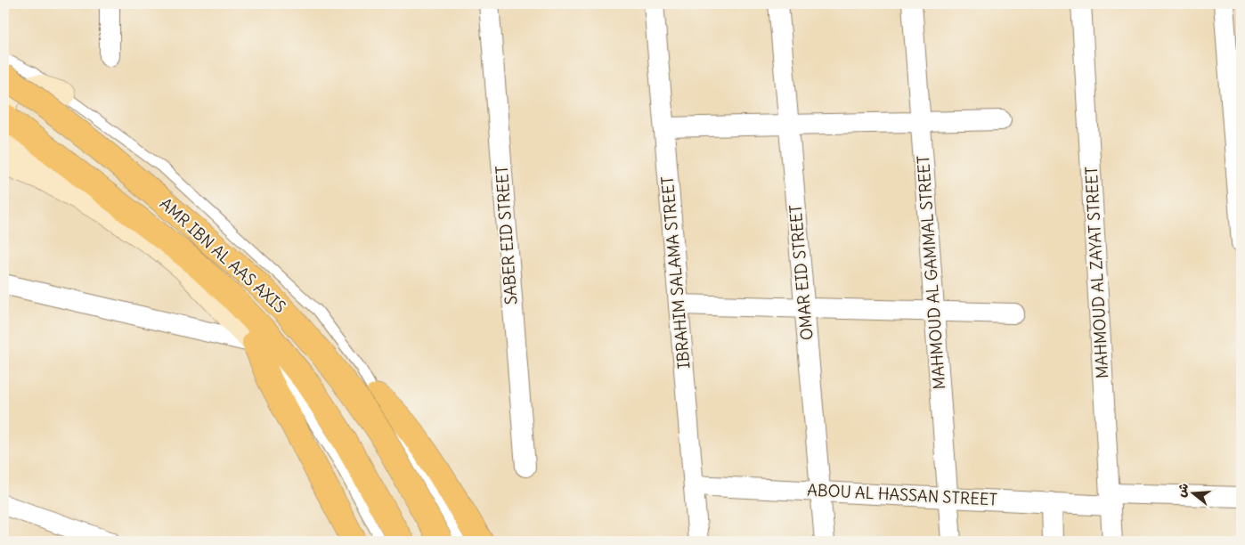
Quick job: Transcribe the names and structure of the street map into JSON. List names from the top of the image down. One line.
{"streets":{"main road":["AMR IBN AL AAS AXIS"],"street":["SABER EID STREET","IBRAHIM SALAMA STREET","OMAR EID STREET","MAHMOUD AL GAMMAL STREET","MAHMOUD AL ZAYAT STREET","ABOU AL HASSAN STREET"]},"crossings":[["IBRAHIM SALAMA STREET","ABOU AL HASSAN STREET"],["OMAR EID STREET","ABOU AL HASSAN STREET"],["MAHMOUD AL GAMMAL STREET","ABOU AL HASSAN STREET"],["MAHMOUD AL ZAYAT STREET","ABOU AL HASSAN STREET"]],"north":"left"}
